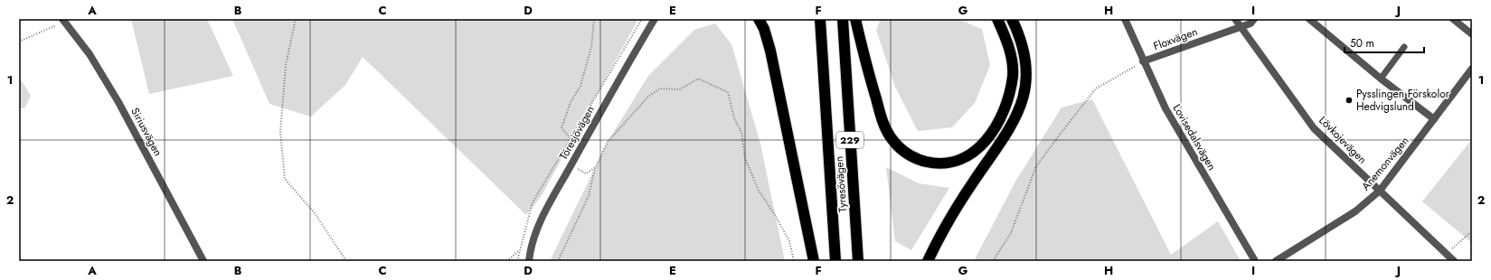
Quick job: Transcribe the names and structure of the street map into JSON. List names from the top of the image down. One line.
{"streets":{"highway":["229","Tyresövägen"],"street":["Floxvägen","Siriusvägen","Töresjövägen","Lovisedalsvägen","Lövkojevägen","Anemonvägen"]},"crossings":[["Floxvägen","Lovisedalsvägen"],["Floxvägen","Lövkojevägen"],["Lövkojevägen","Anemonvägen"]],"places":["Pysslingen Förskolor Hedvigslund"],"scale_bar":"50 m","grid":{"columns":["A","B","C","D","E","F","G","H","I","J"],"rows":["1","2"]}}
